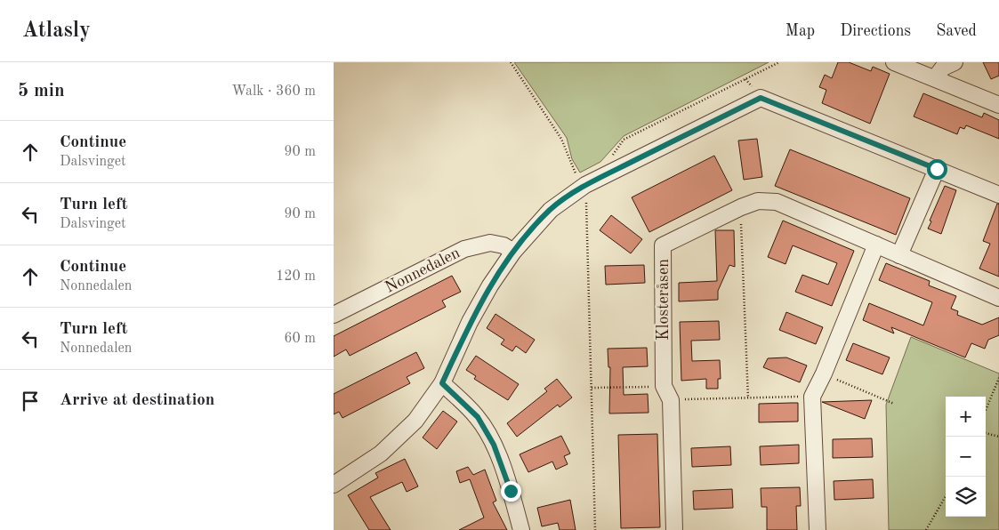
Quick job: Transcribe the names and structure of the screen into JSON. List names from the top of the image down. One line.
{"streets":{"street":["Nonnedalen","Klosteråsen"]},"page":{"header":"Atlasly","nav":["Map","Directions","Saved"],"heading":["5 min","Walk · 360 m"],"list":[["Continue","Dalsvinget","90 m"],["Turn left","Dalsvinget","90 m"],["Continue","Nonnedalen","120 m"],["Turn left","Nonnedalen","60 m"],"Arrive at destination"],"map_buttons":["+","−"]}}
